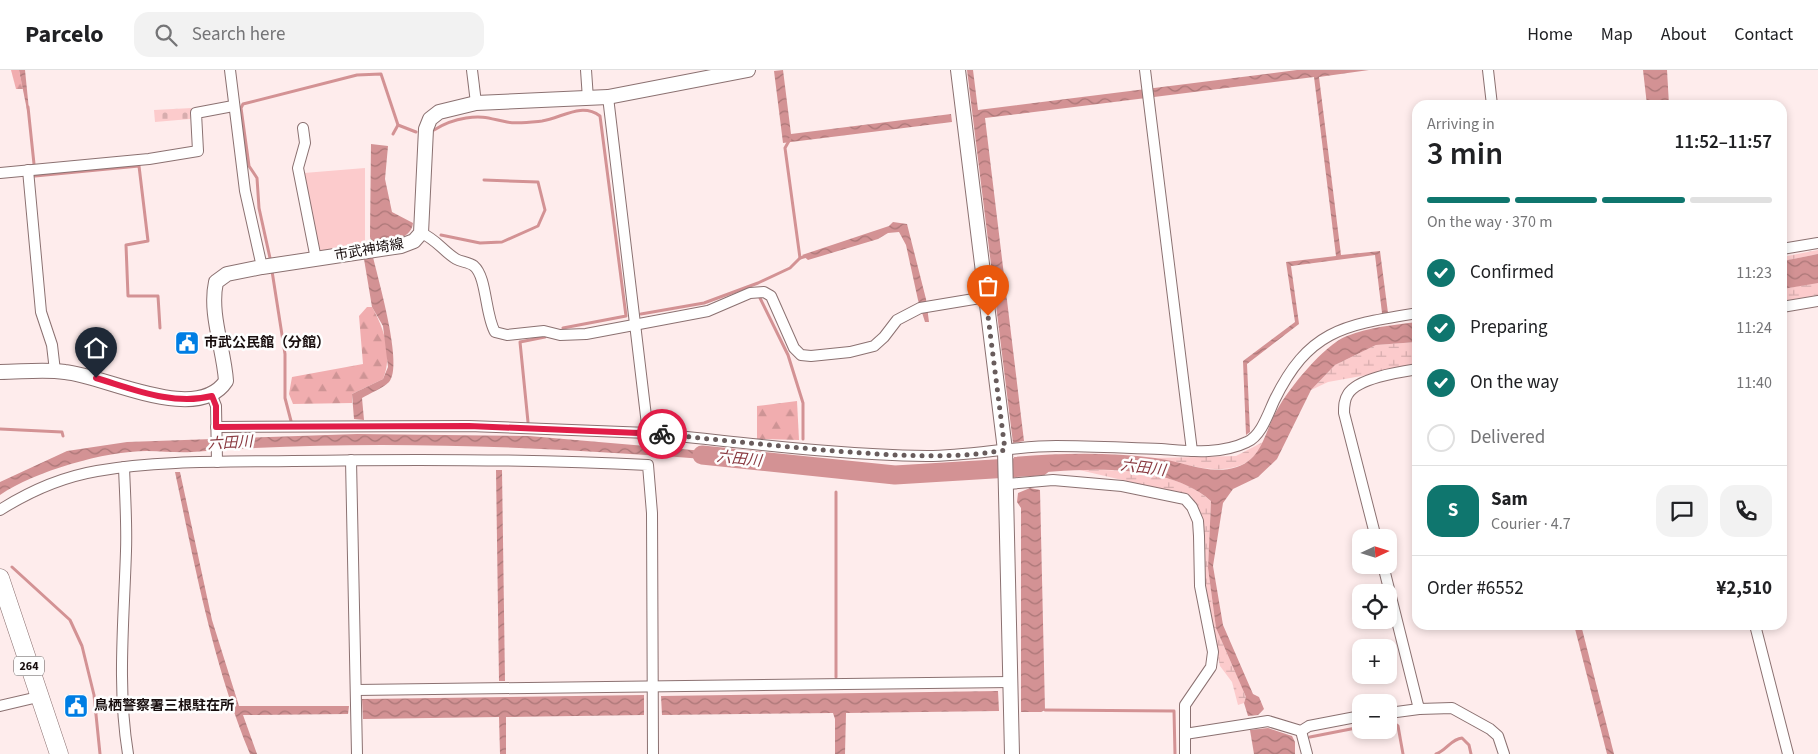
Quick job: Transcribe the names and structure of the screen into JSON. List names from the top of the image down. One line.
{"streets":{"highway":["264"],"main road":["市武神埼線"]},"water":["六田川"],"places":{"public building":["市武公民館（分館）","鳥栖警察署三根駐在所"]},"north":"right","page":{"header":"Parcelo","search":"Search here","nav":["Home","Map","About","Contact"],"heading":["3 min","Arriving in","11:52–11:57"],"panel":["Sam","Courier · 4.7","Order #6552","¥2,510"],"bar":"On the way · 370 m","list":[["Confirmed","11:23"],["Preparing","11:24"],["On the way","11:40"],"Delivered"],"round":"S","map_buttons":["+","−"]}}
